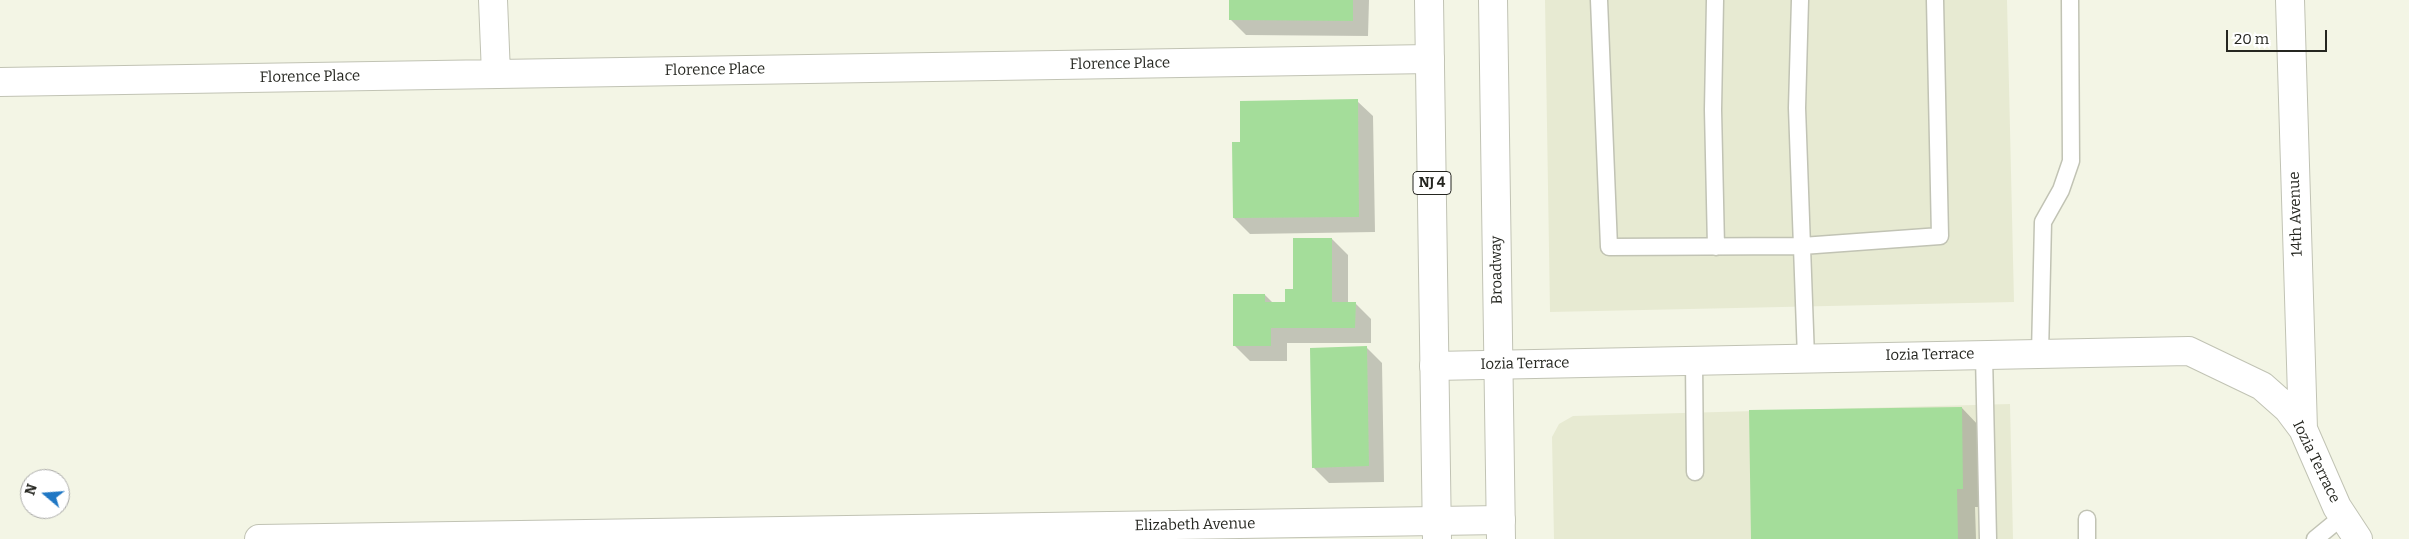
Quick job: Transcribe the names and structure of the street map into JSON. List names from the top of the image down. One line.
{"streets":{"street":["Florence Place","NJ 4","14th Avenue","Broadway","Iozia Terrace","Elizabeth Avenue"]},"crossings":[["Florence Place","NJ 4"],["NJ 4","Iozia Terrace"],["NJ 4","Elizabeth Avenue"],["14th Avenue","Iozia Terrace"],["Broadway","Iozia Terrace"],["Broadway","Elizabeth Avenue"]],"scale_bar":"20 m","north":"left"}
